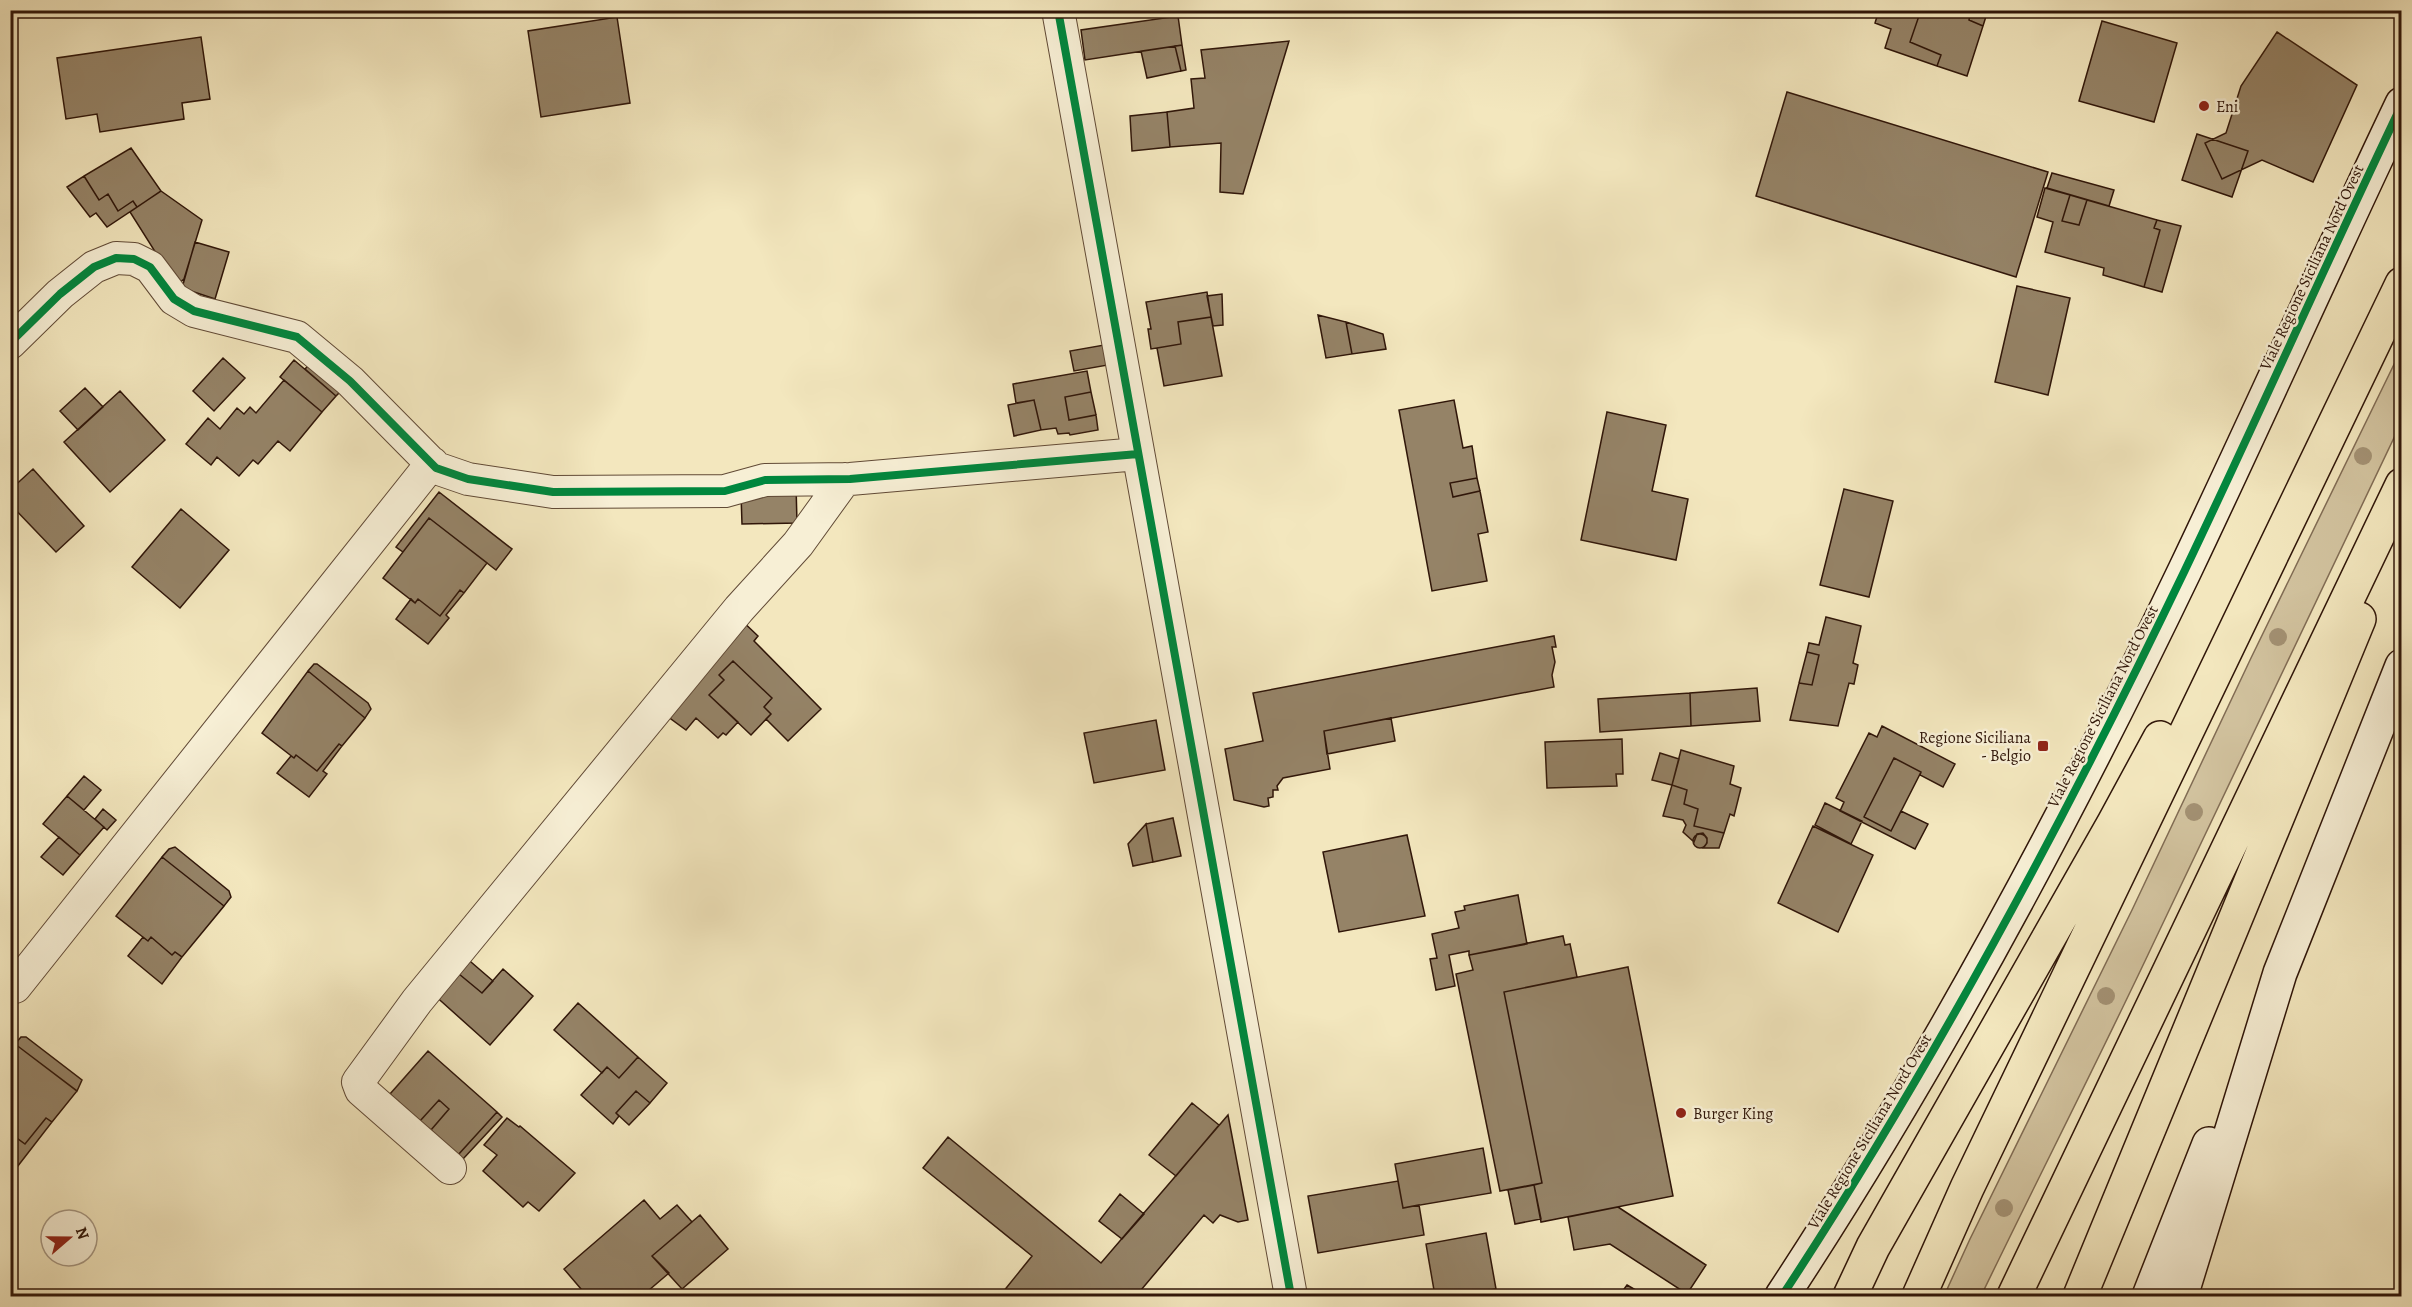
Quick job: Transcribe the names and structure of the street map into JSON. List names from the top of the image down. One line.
{"streets":{"street":["Viale Regione Siciliana Nord Ovest"]},"places":{"other":["Eni","Burger King"],"transit":["Regione Siciliana - Belgio"]},"north":"right"}
